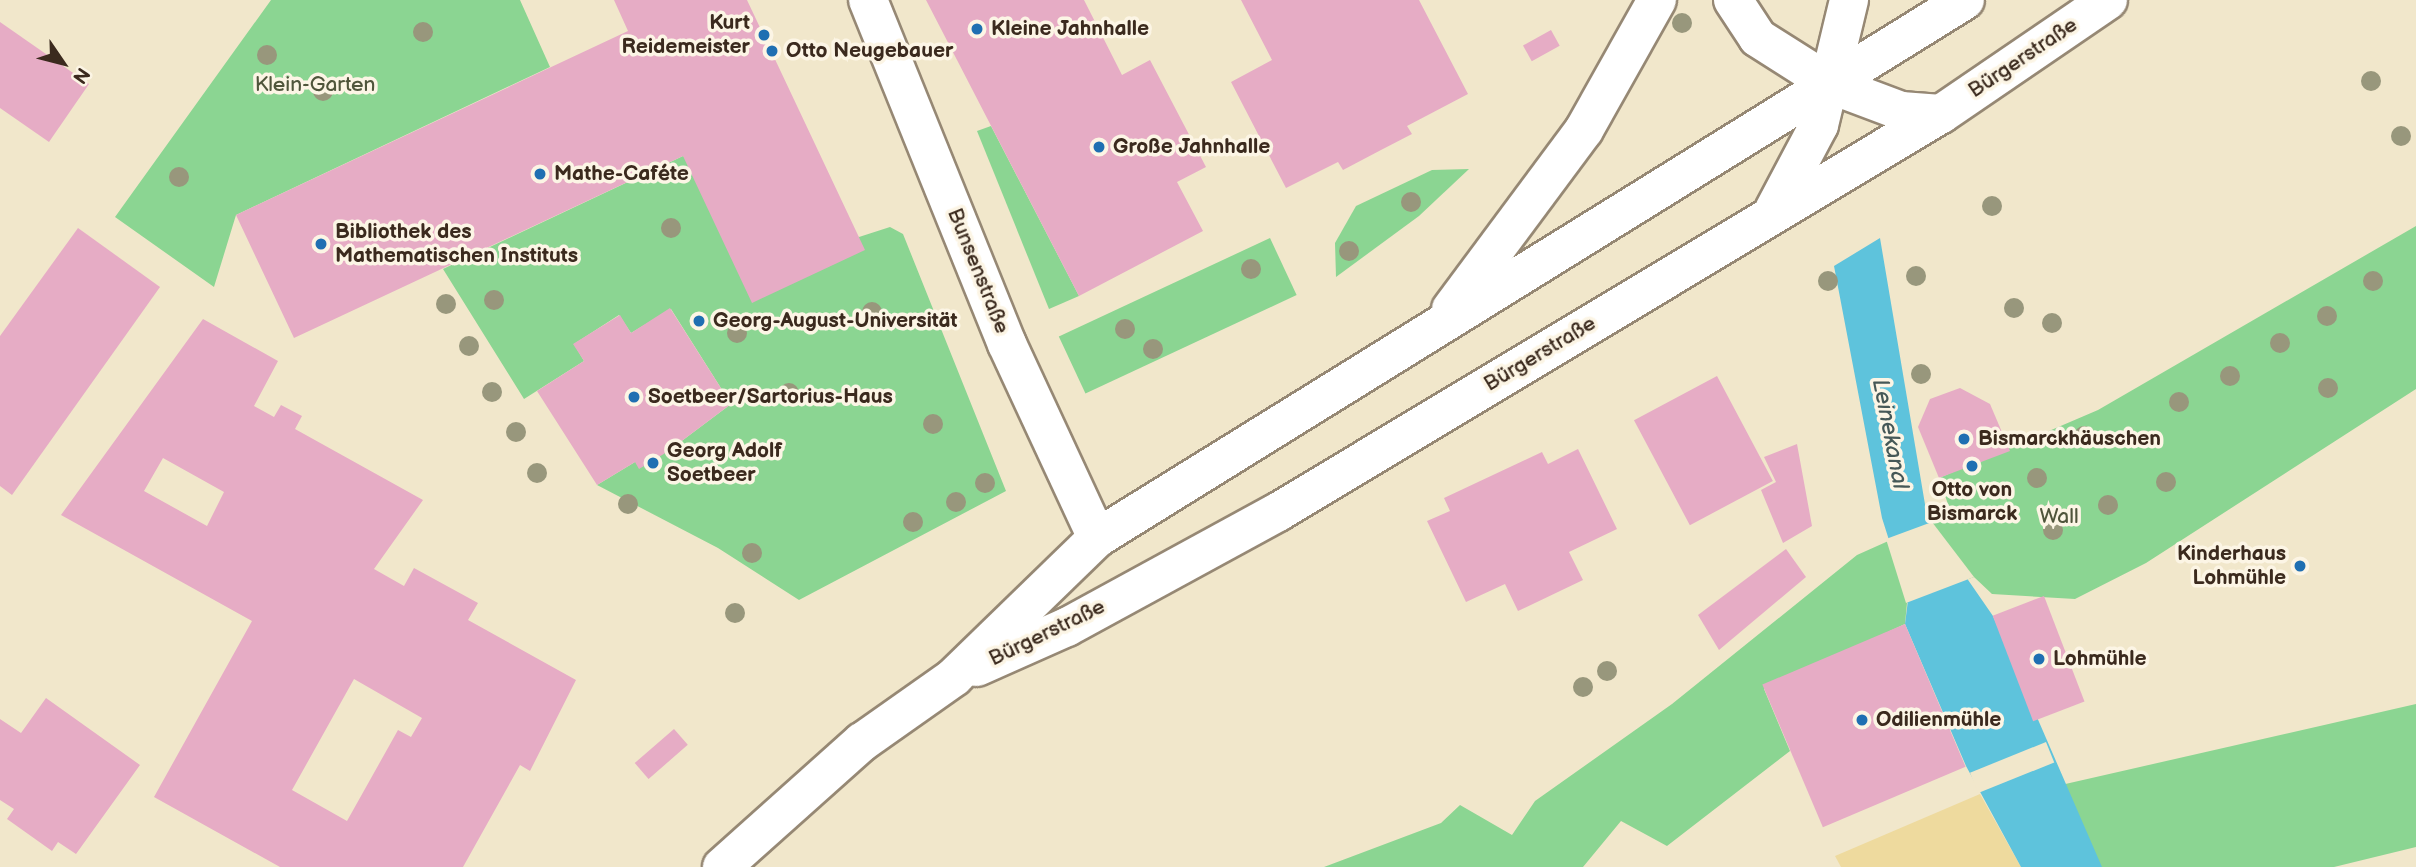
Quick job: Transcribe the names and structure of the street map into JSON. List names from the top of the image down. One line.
{"streets":{"main road":["Bürgerstraße","Bunsenstraße"]},"crossings":[["Bürgerstraße","Bunsenstraße"]],"water":["Leinekanal"],"parks":["Klein-Garten","Wall"],"places":["Kleine Jahnhalle","Kurt Reidemeister","Otto Neugebauer","Große Jahnhalle","Mathe-Caféte","Bibliothek des Mathematischen Instituts","Georg-August-Universität","Soetbeer/Sartorius-Haus","Bismarckhäuschen","Georg Adolf Soetbeer","Otto von Bismarck","Kinderhaus Lohmühle","Lohmühle","Odilienmühle"],"north":"bottom right"}
